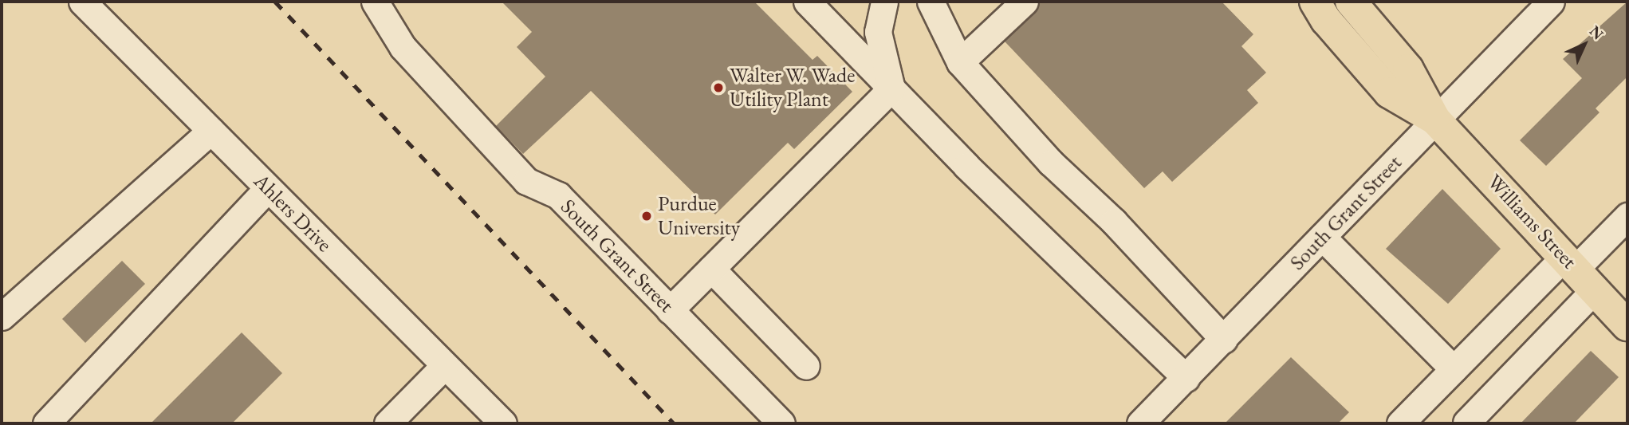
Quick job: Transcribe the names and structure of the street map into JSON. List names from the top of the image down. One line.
{"streets":{"main road":["Williams Street"],"street":["Ahlers Drive","South Grant Street"]},"crossings":[["South Grant Street","Williams Street"]],"places":["Walter W. Wade Utility Plant","Purdue University"],"north":"top right"}
